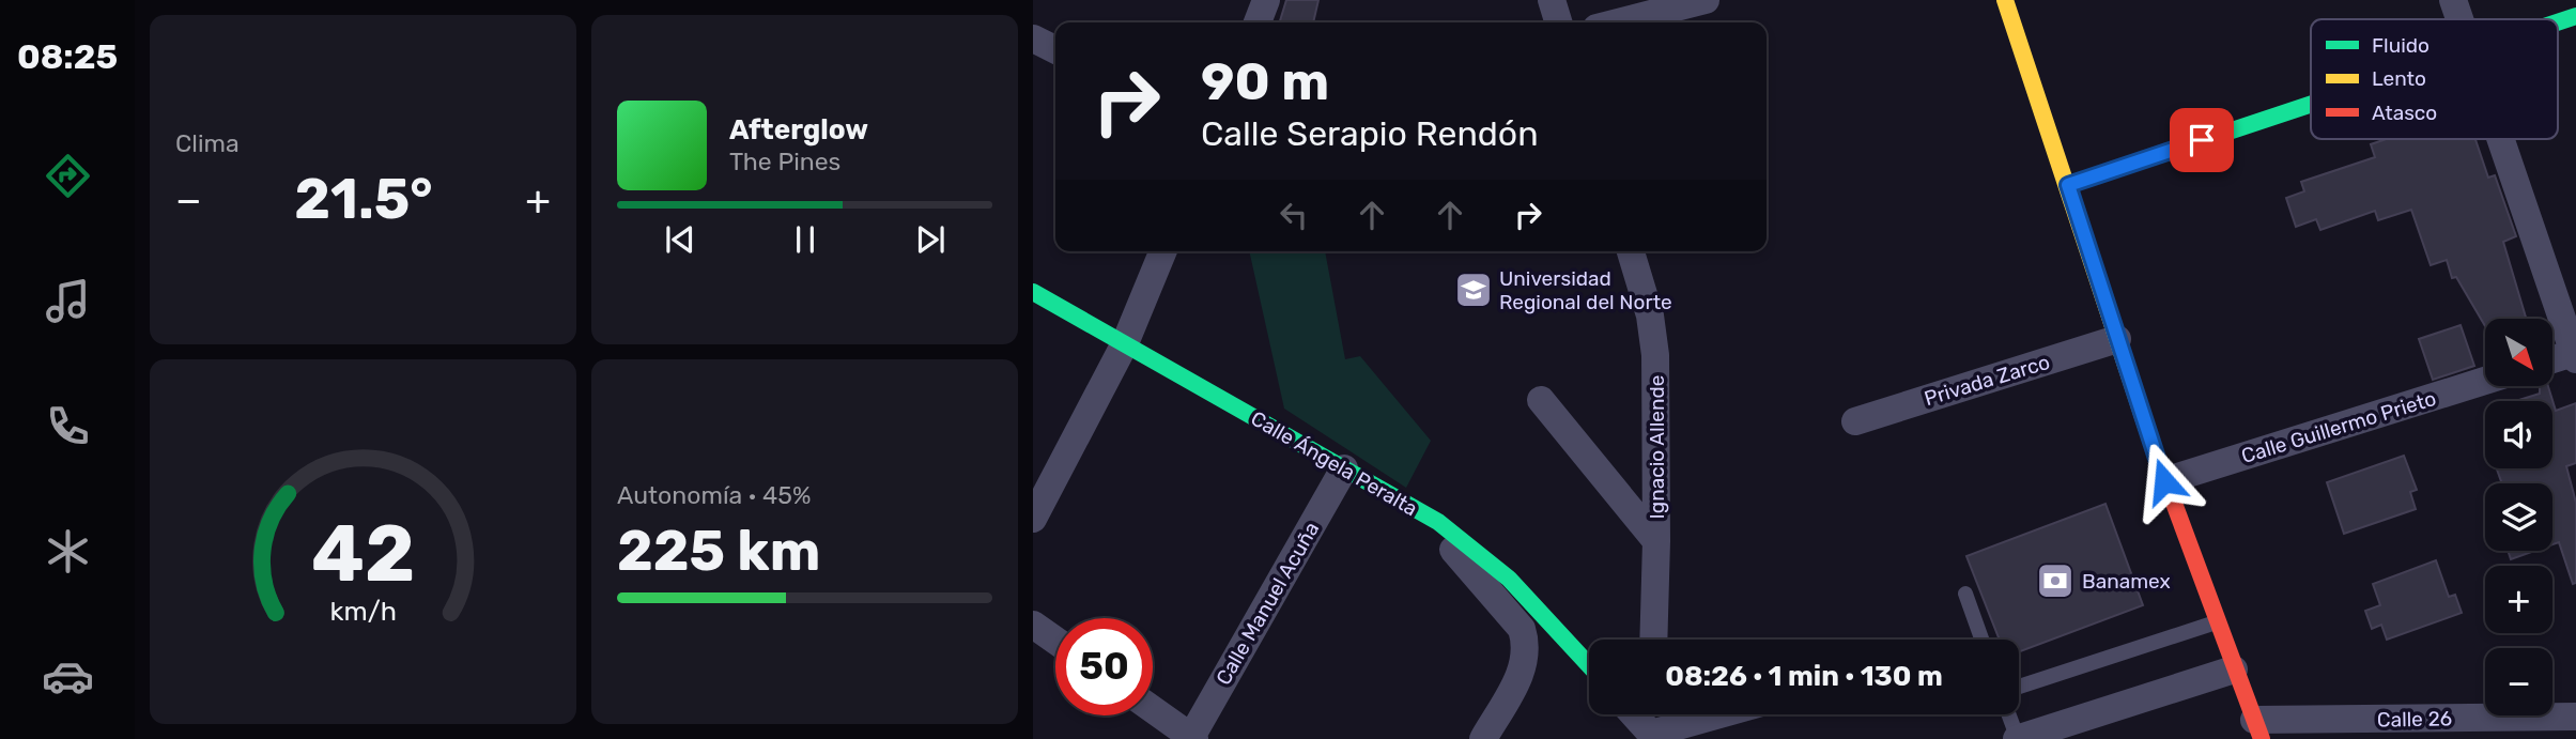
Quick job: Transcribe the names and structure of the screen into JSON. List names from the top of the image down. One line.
{"streets":{"street":["Privada Zarco","Calle Guillermo Prieto","Ignacio Allende","Calle Ángela Peralta","Calle Manuel Acuña","Calle 26"]},"crossings":[["Calle Ángela Peralta","Calle Manuel Acuña"]],"places":{"school or university":["Universidad Regional del Norte"],"bank":["Banamex"]},"legend":["Fluido","Lento","Atasco"],"north":"bottom right","page":{"tabs":"08:25","tile":["Clima",["Autonomía · 45%","225 km"]],"turn":["90 m","Calle Serapio Rendón"],"song":["Afterglow","The Pines"],"heat":["−","21.5°","+"],"map_buttons":["+","−"],"limit":"50","trip":"08:26 · 1 min · 130 m","gauge":["42","km/h"]}}
